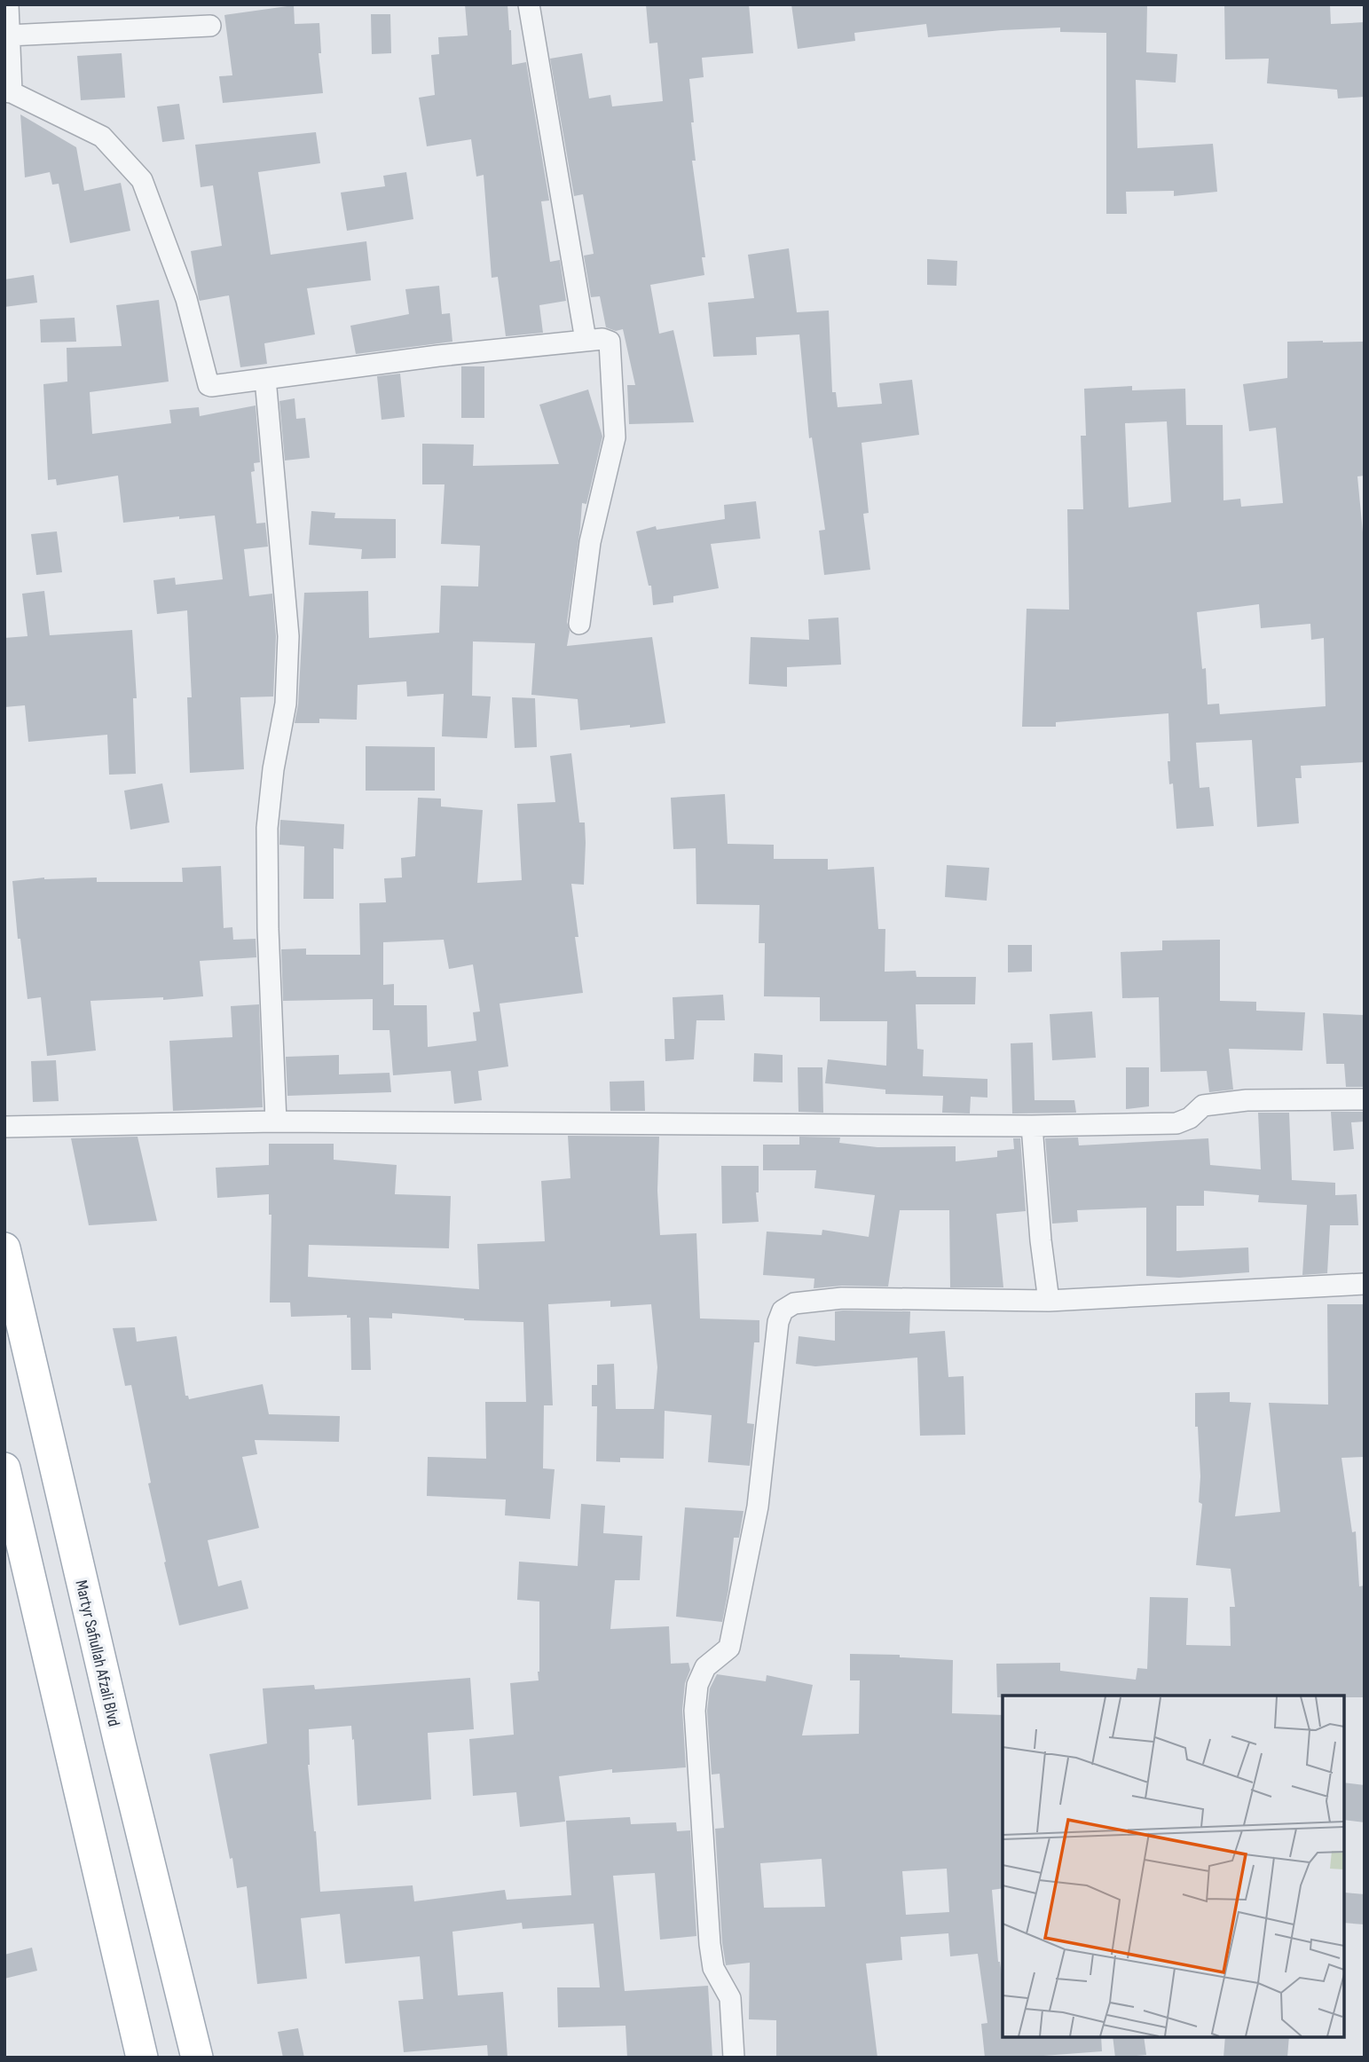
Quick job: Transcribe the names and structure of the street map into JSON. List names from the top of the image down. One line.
{"streets":{"main road":["Martyr Safiullah Afzali Blvd"]}}
